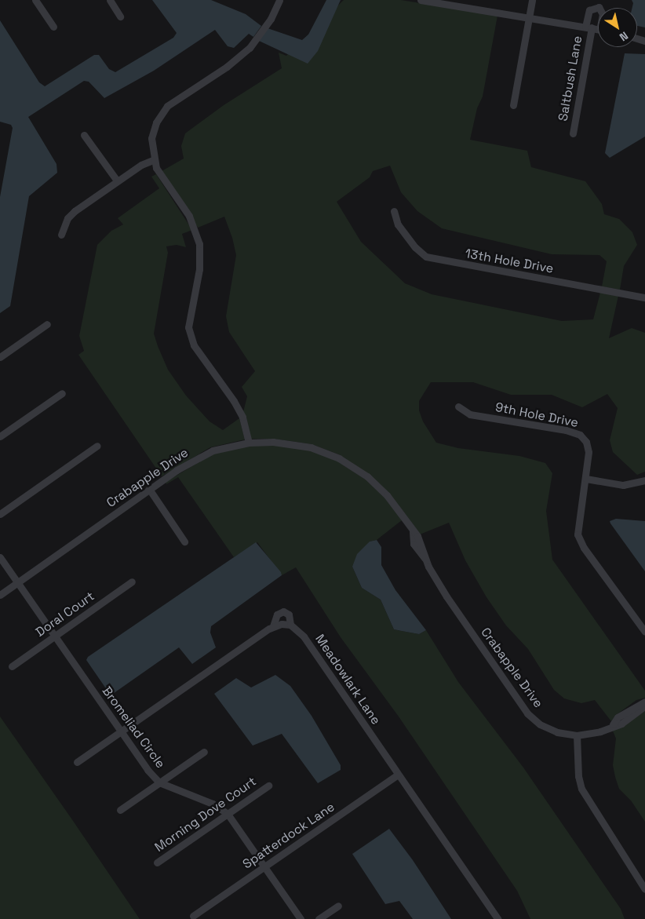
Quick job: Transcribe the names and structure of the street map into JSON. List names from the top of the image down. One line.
{"streets":{"street":["Saltbush Lane","13th Hole Drive","9th Hole Drive","Crabapple Drive","Doral Court","Meadowlark Lane","Bromeliad Circle","Morning Dove Court","Spatterdock Lane"]},"crossings":[["Crabapple Drive","Bromeliad Circle"],["Doral Court","Bromeliad Circle"],["Meadowlark Lane","Spatterdock Lane"],["Bromeliad Circle","Morning Dove Court"],["Bromeliad Circle","Spatterdock Lane"]],"north":"bottom right"}
